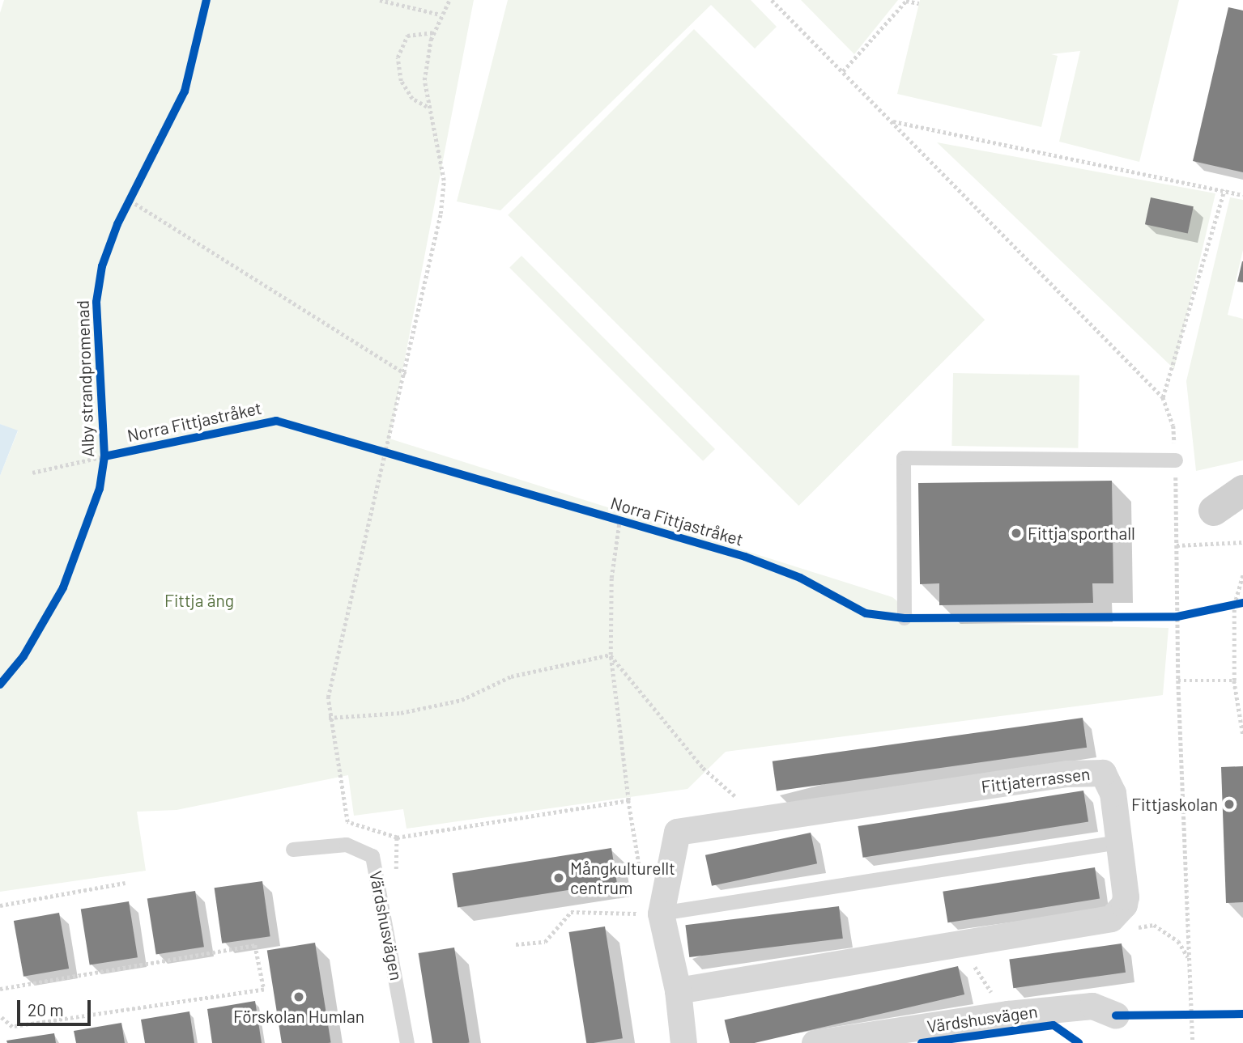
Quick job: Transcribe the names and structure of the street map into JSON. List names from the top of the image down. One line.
{"streets":{"street":["Fittjaterrassen","Värdshusvägen"],"path":["Norra Fittjastråket"],"cycle path":["Alby strandpromenad"]},"crossings":[["Alby strandpromenad","Norra Fittjastråket"]],"parks":["Fittja äng"],"places":["Fittja sporthall","Fittjaskolan","Mångkulturellt centrum","Förskolan Humlan"],"scale_bar":"20 m"}
